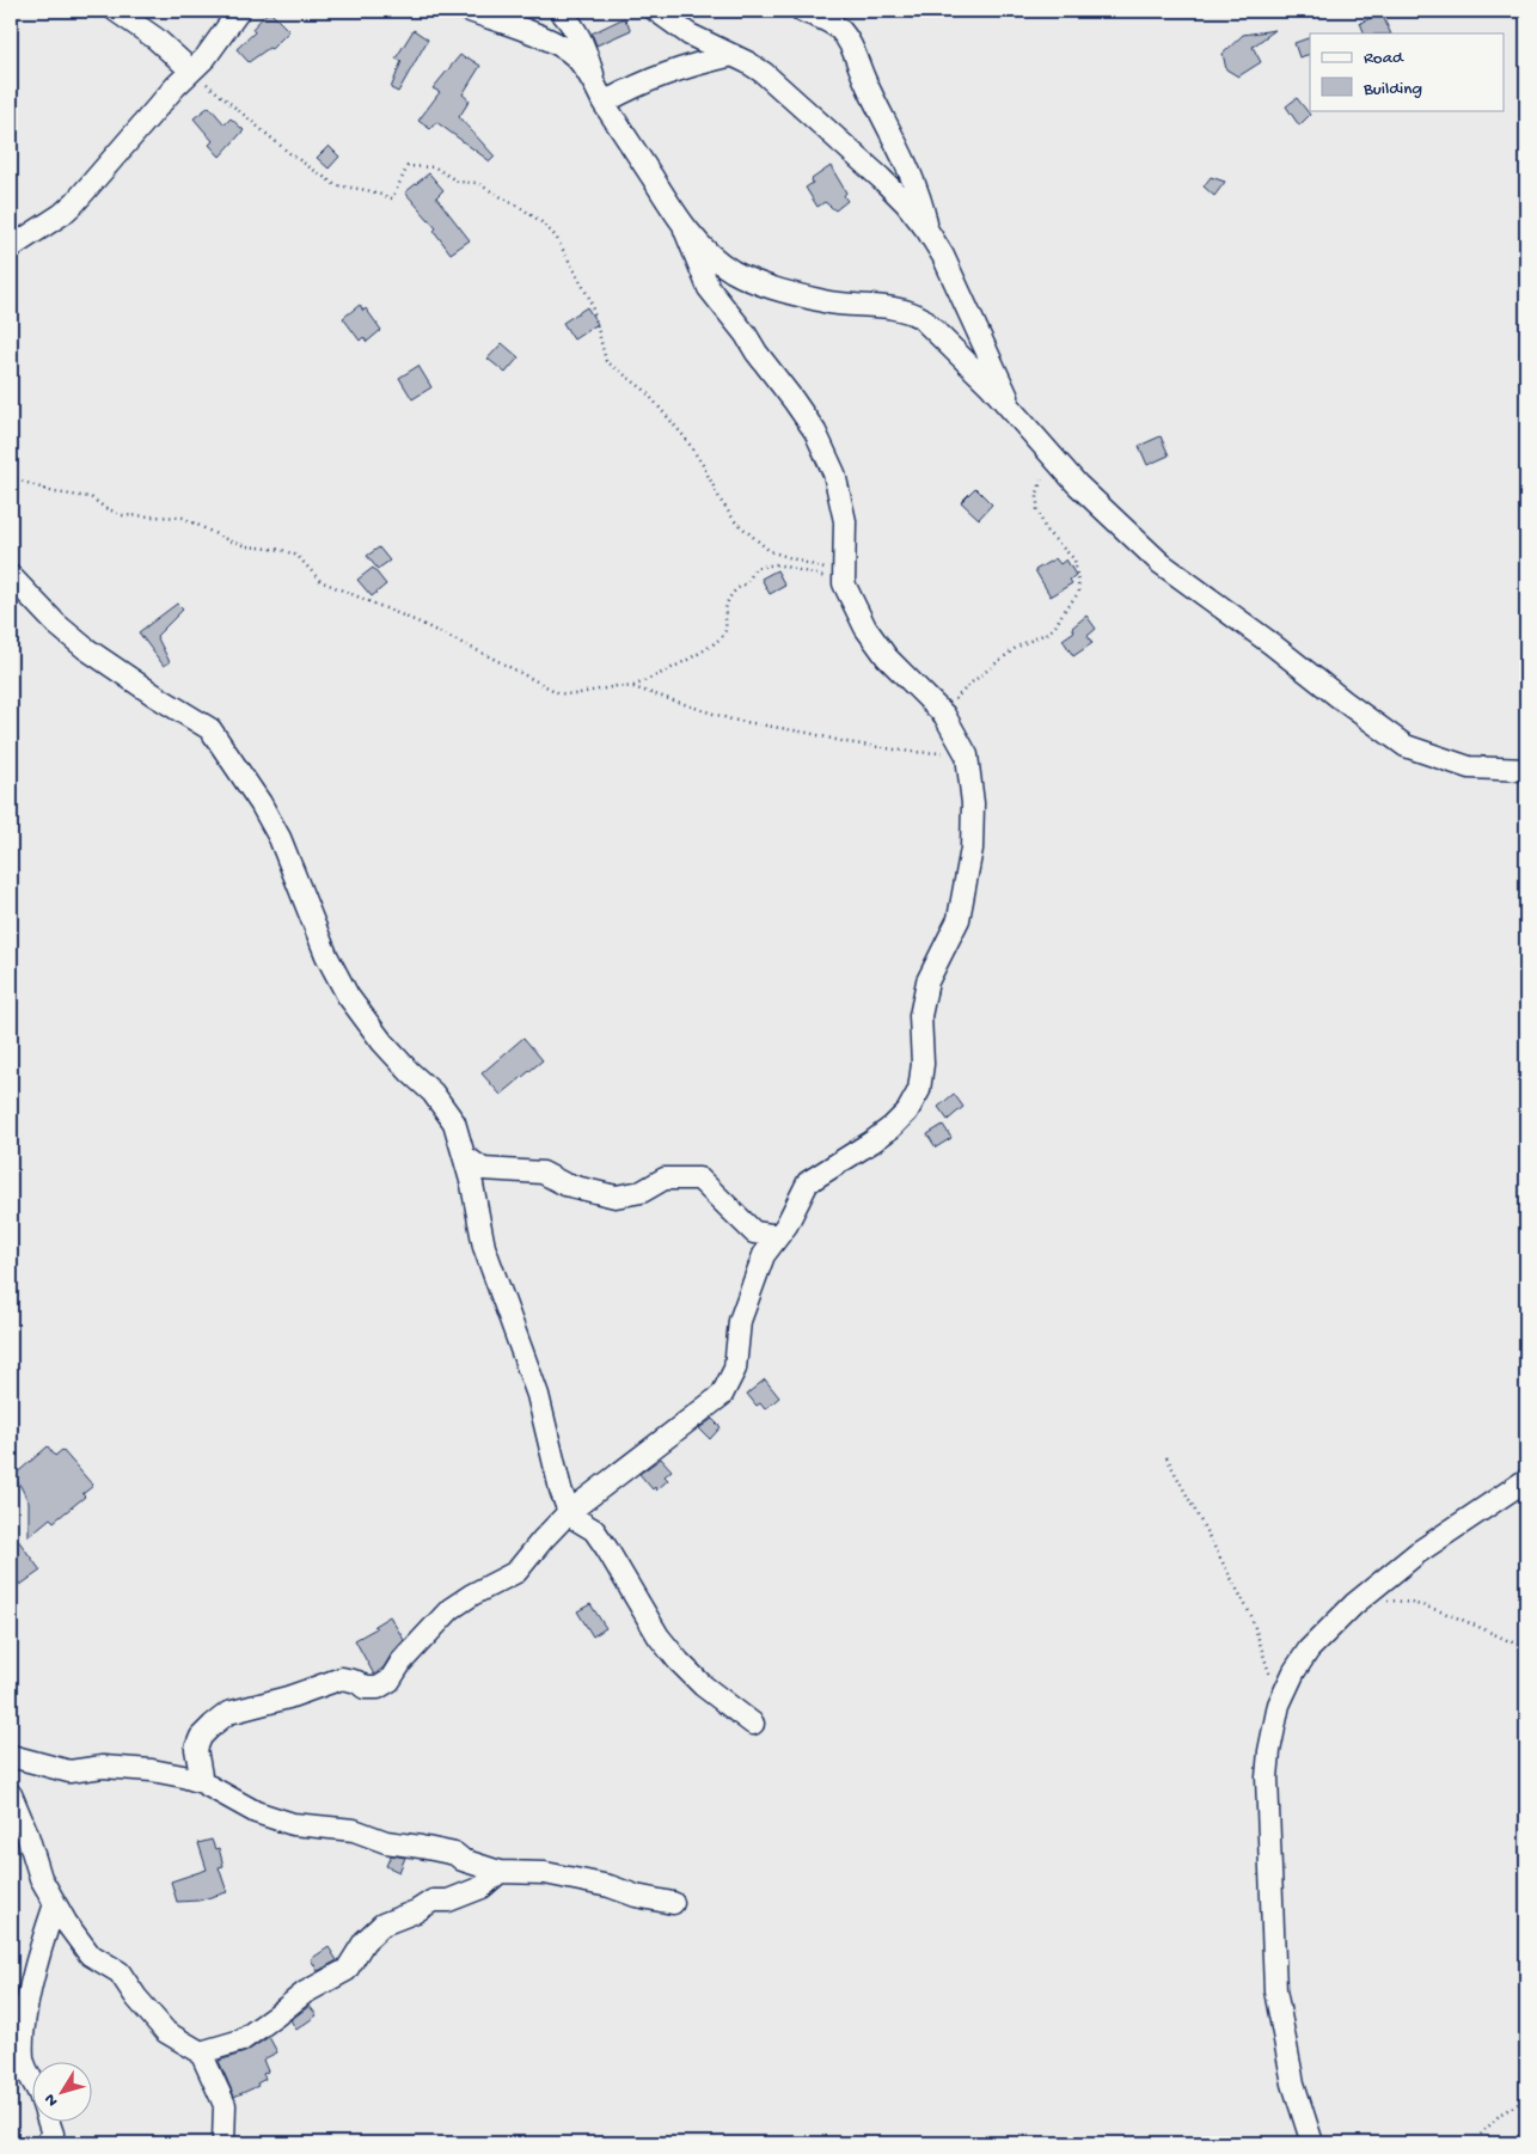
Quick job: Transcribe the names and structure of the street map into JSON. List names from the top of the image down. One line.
{"legend":["Road","Building"],"north":"bottom left"}
